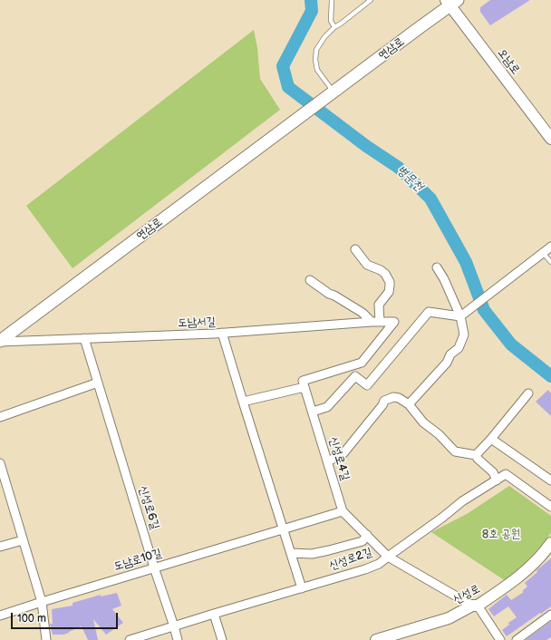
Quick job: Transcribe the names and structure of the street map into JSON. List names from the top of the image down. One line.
{"streets":{"main road":["연삼로"],"street":["오남로","도남서길","신성로4길","신성로6길","신성로2길","도남로10길","신성로"]},"crossings":[["연삼로","오남로"],["연삼로","도남서길"],["도남서길","신성로4길"],["도남서길","신성로6길"],["신성로4길","신성로2길"],["신성로4길","도남로10길"],["신성로4길","신성로"],["신성로6길","신성로2길"],["신성로6길","도남로10길"]],"water":["병문천"],"parks":["8호 공원"],"scale_bar":"100 m"}
